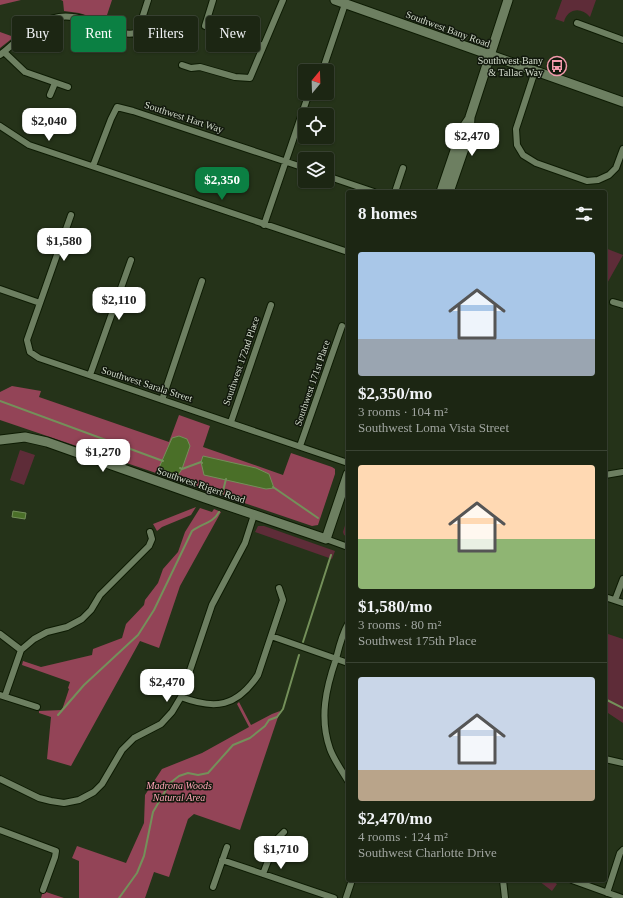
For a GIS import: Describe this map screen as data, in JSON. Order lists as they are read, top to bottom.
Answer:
{
  "streets": {
    "main road": ["Southwest Bany Road", "Southwest Rigert Road"],
    "street": [
      "Southwest Hart Way",
      "Southwest 172nd Place",
      "Southwest 171st Place",
      "Southwest Sarala Street"
    ]
  },
  "crossings": [
    ["Southwest 172nd Place", "Southwest Sarala Street"],
    ["Southwest 171st Place", "Southwest Sarala Street"]
  ],
  "parks": ["Madrona Woods Natural Area"],
  "places": {
    "bus stop": ["Southwest Bany & Tallac Way"]
  },
  "north": "top",
  "page": {
    "chip": [
      "Buy",
      "Rent",
      "Filters",
      "New"
    ],
    "price": [
      "$2,040",
      "$2,470",
      "$2,350",
      "$1,580",
      "$2,110",
      "$1,270",
      "$2,470",
      "$1,710"
    ],
    "heading": "8 homes",
    "list": [
      {
        "name": "$2,350/mo",
        "note": "3 rooms · 104 m² · Southwest Loma Vista Street"
      },
      {
        "name": "$1,580/mo",
        "note": "3 rooms · 80 m² · Southwest 175th Place"
      },
      {
        "name": "$2,470/mo",
        "note": "4 rooms · 124 m² · Southwest Charlotte Drive"
      }
    ]
  }
}
